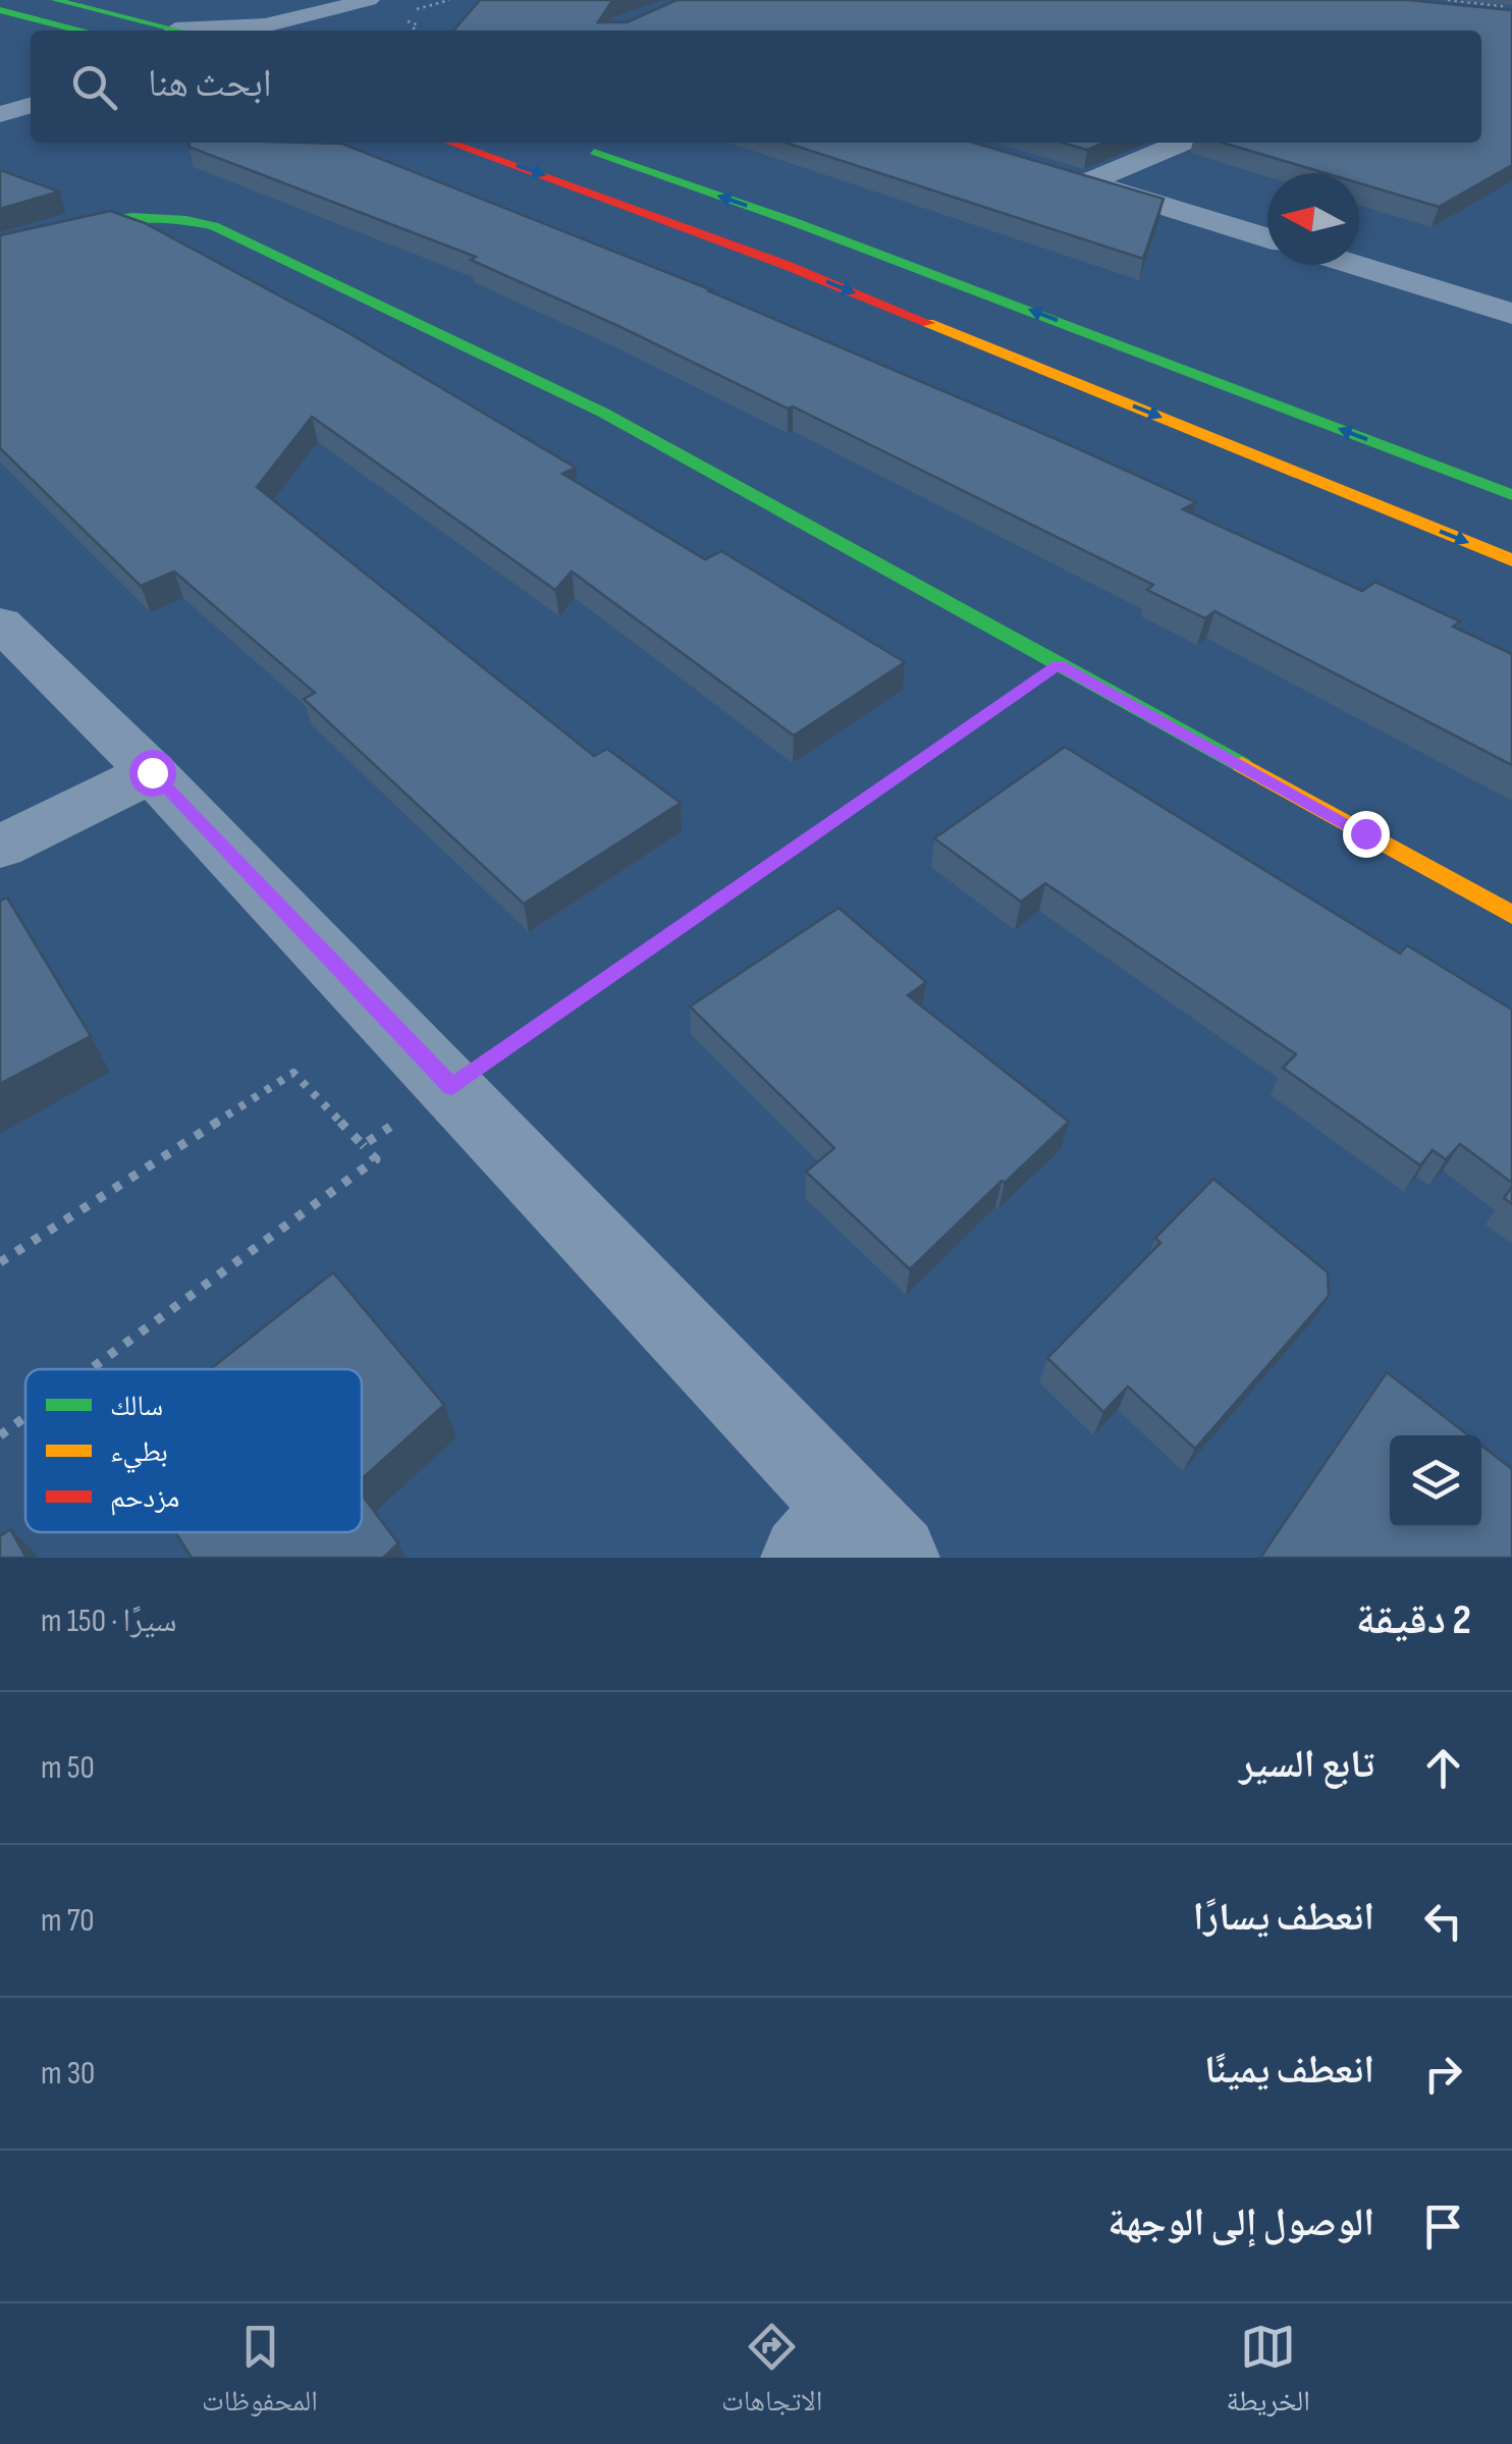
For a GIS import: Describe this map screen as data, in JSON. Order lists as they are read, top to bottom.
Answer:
{
  "legend": ["سالك", "بطيء", "مزدحم"],
  "north": "left",
  "page": {
    "search": "ابحث هنا",
    "heading": ["2 دقيقة", "سيرًا · 150 m"],
    "list": [
      ["تابع السير", "50 m"],
      ["انعطف يسارًا", "70 m"],
      ["انعطف يمينًا", "30 m"],
      "الوصول إلى الوجهة"
    ],
    "nav": ["الخريطة", "الاتجاهات", "المحفوظات"]
  }
}
